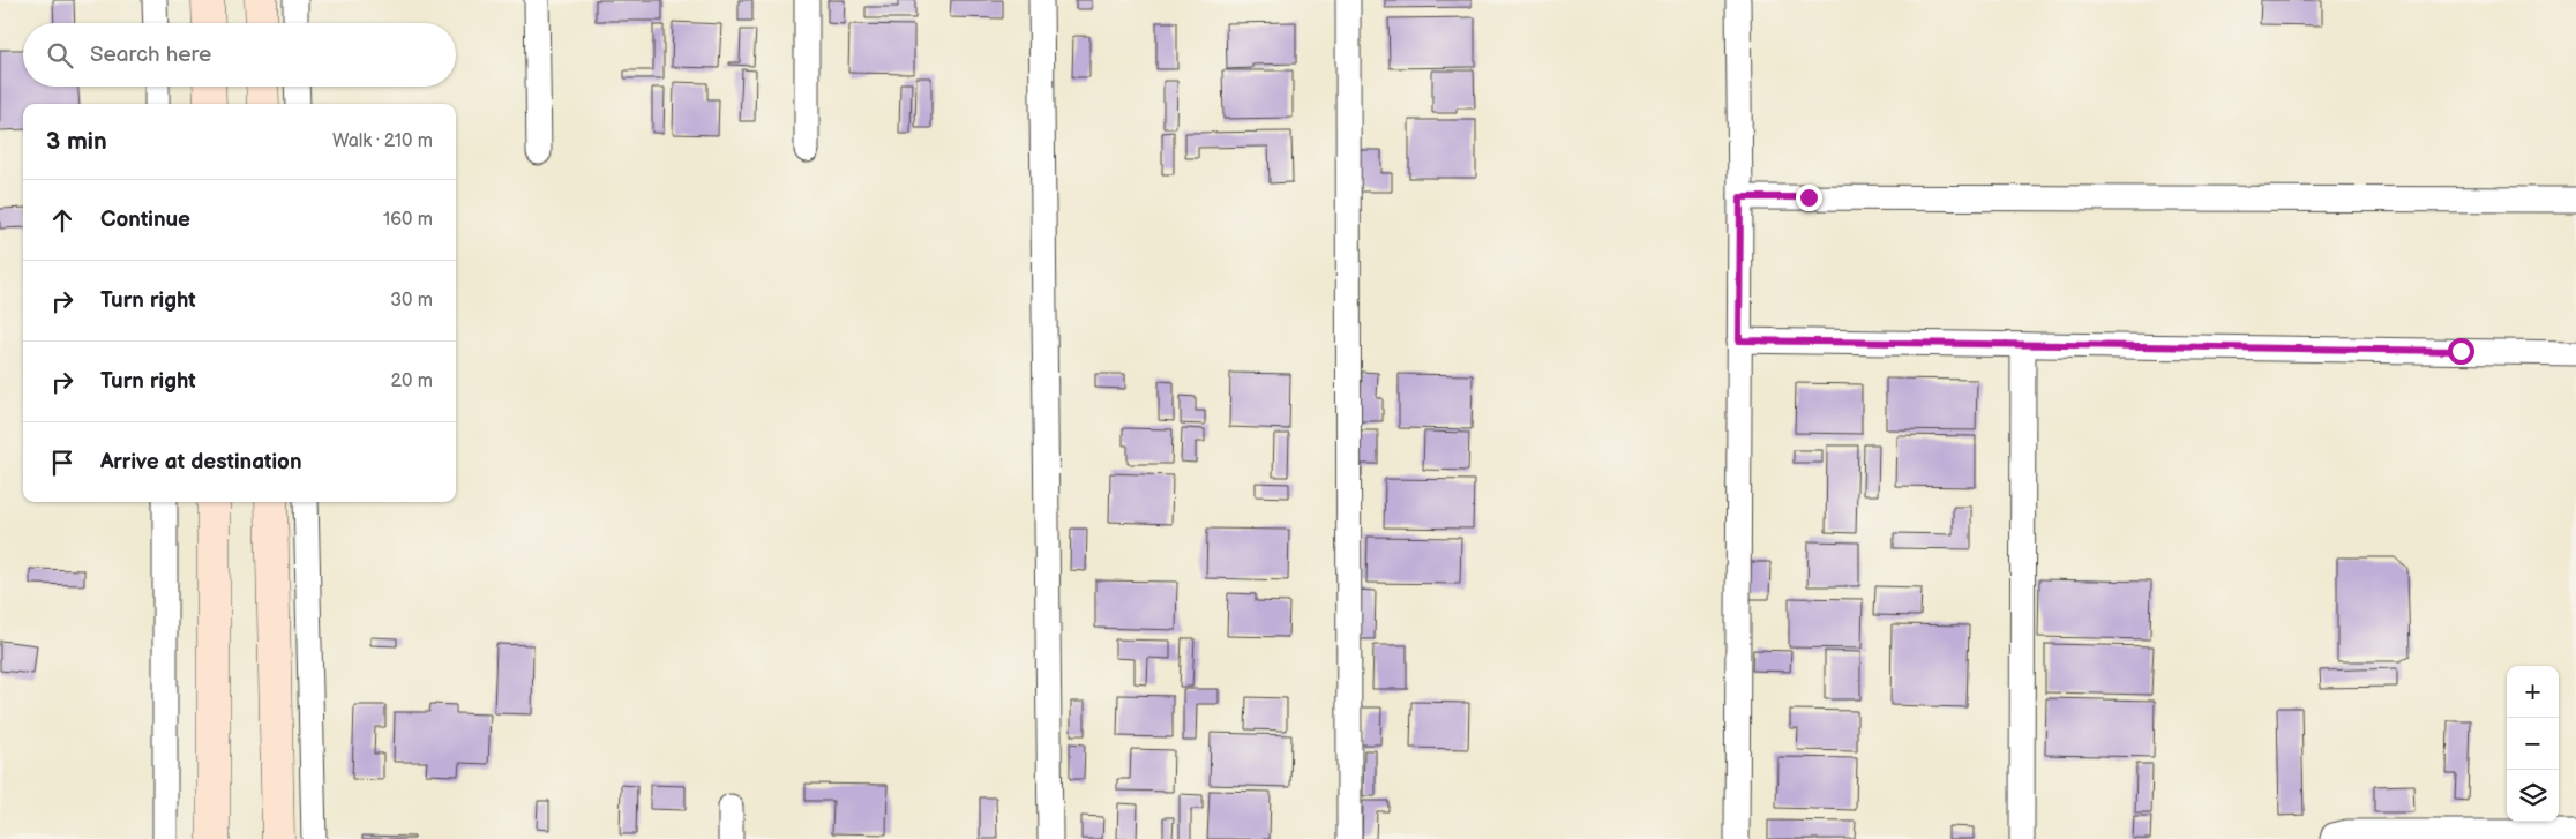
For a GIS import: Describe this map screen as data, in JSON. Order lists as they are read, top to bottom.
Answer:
{
  "page": {
    "search": "Search here",
    "heading": ["3 min", "Walk · 210 m"],
    "list": [
      ["Continue", "160 m"],
      ["Turn right", "30 m"],
      ["Turn right", "20 m"],
      "Arrive at destination"
    ],
    "map_buttons": ["+", "−"]
  }
}
